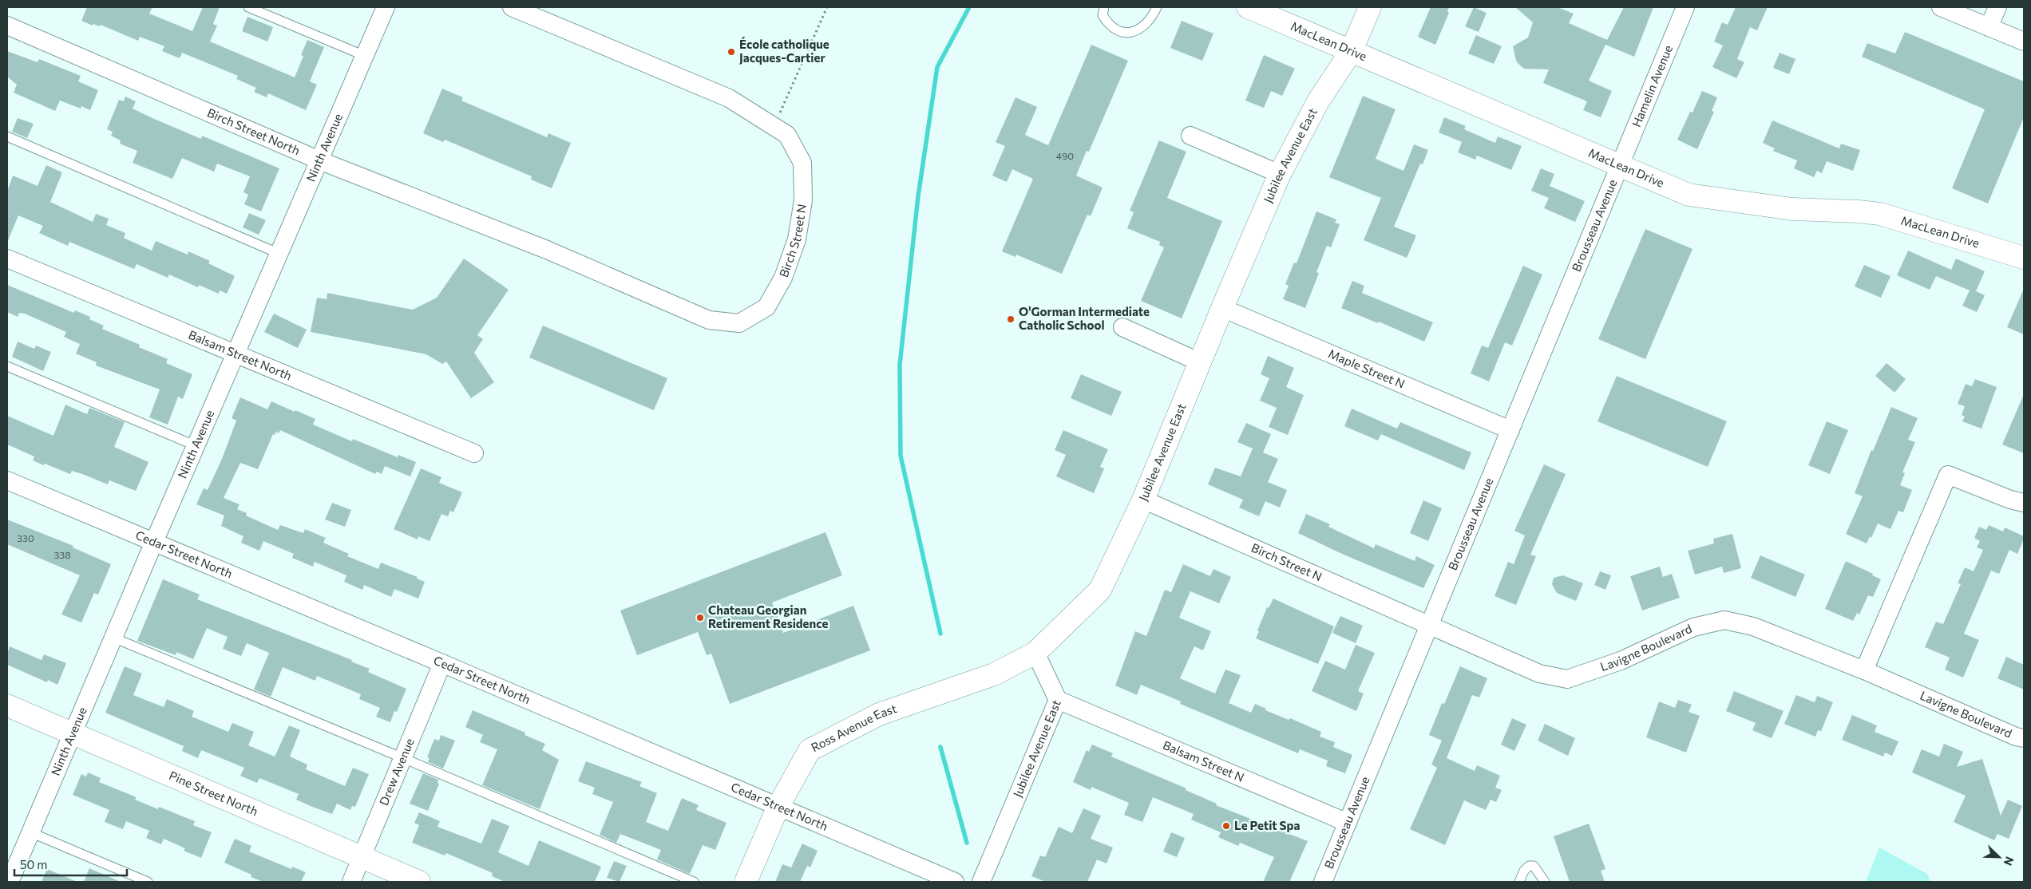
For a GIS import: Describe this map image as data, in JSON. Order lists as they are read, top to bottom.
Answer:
{
  "streets": {
    "street": [
      "MacLean Drive",
      "Hamelin Avenue",
      "Birch Street North",
      "Ninth Avenue",
      "Jubilee Avenue East",
      "Brousseau Avenue",
      "Birch Street N",
      "Balsam Street North",
      "Maple Street N",
      "Cedar Street North",
      "Lavigne Boulevard",
      "Ross Avenue East",
      "Balsam Street N",
      "Drew Avenue",
      "Pine Street North"
    ]
  },
  "crossings": [
    ["MacLean Drive", "Hamelin Avenue"],
    ["MacLean Drive", "Jubilee Avenue East"],
    ["MacLean Drive", "Brousseau Avenue"],
    ["Hamelin Avenue", "Brousseau Avenue"],
    ["Birch Street North", "Ninth Avenue"],
    ["Birch Street North", "Birch Street N"],
    ["Ninth Avenue", "Balsam Street North"],
    ["Ninth Avenue", "Cedar Street North"],
    ["Ninth Avenue", "Pine Street North"],
    ["Jubilee Avenue East", "Birch Street N"],
    ["Jubilee Avenue East", "Maple Street N"],
    ["Jubilee Avenue East", "Ross Avenue East"],
    ["Jubilee Avenue East", "Balsam Street N"],
    ["Brousseau Avenue", "Birch Street N"],
    ["Brousseau Avenue", "Maple Street N"],
    ["Brousseau Avenue", "Lavigne Boulevard"],
    ["Brousseau Avenue", "Balsam Street N"],
    ["Birch Street N", "Lavigne Boulevard"],
    ["Cedar Street North", "Ross Avenue East"],
    ["Cedar Street North", "Drew Avenue"],
    ["Drew Avenue", "Pine Street North"]
  ],
  "places": [
    "École catholique Jacques-Cartier",
    "O'Gorman Intermediate Catholic School",
    "Chateau Georgian Retirement Residence",
    "Le Petit Spa"
  ],
  "house_numbers": ["490", "330", "338"],
  "scale_bar": "50 m",
  "north": "bottom right"
}
